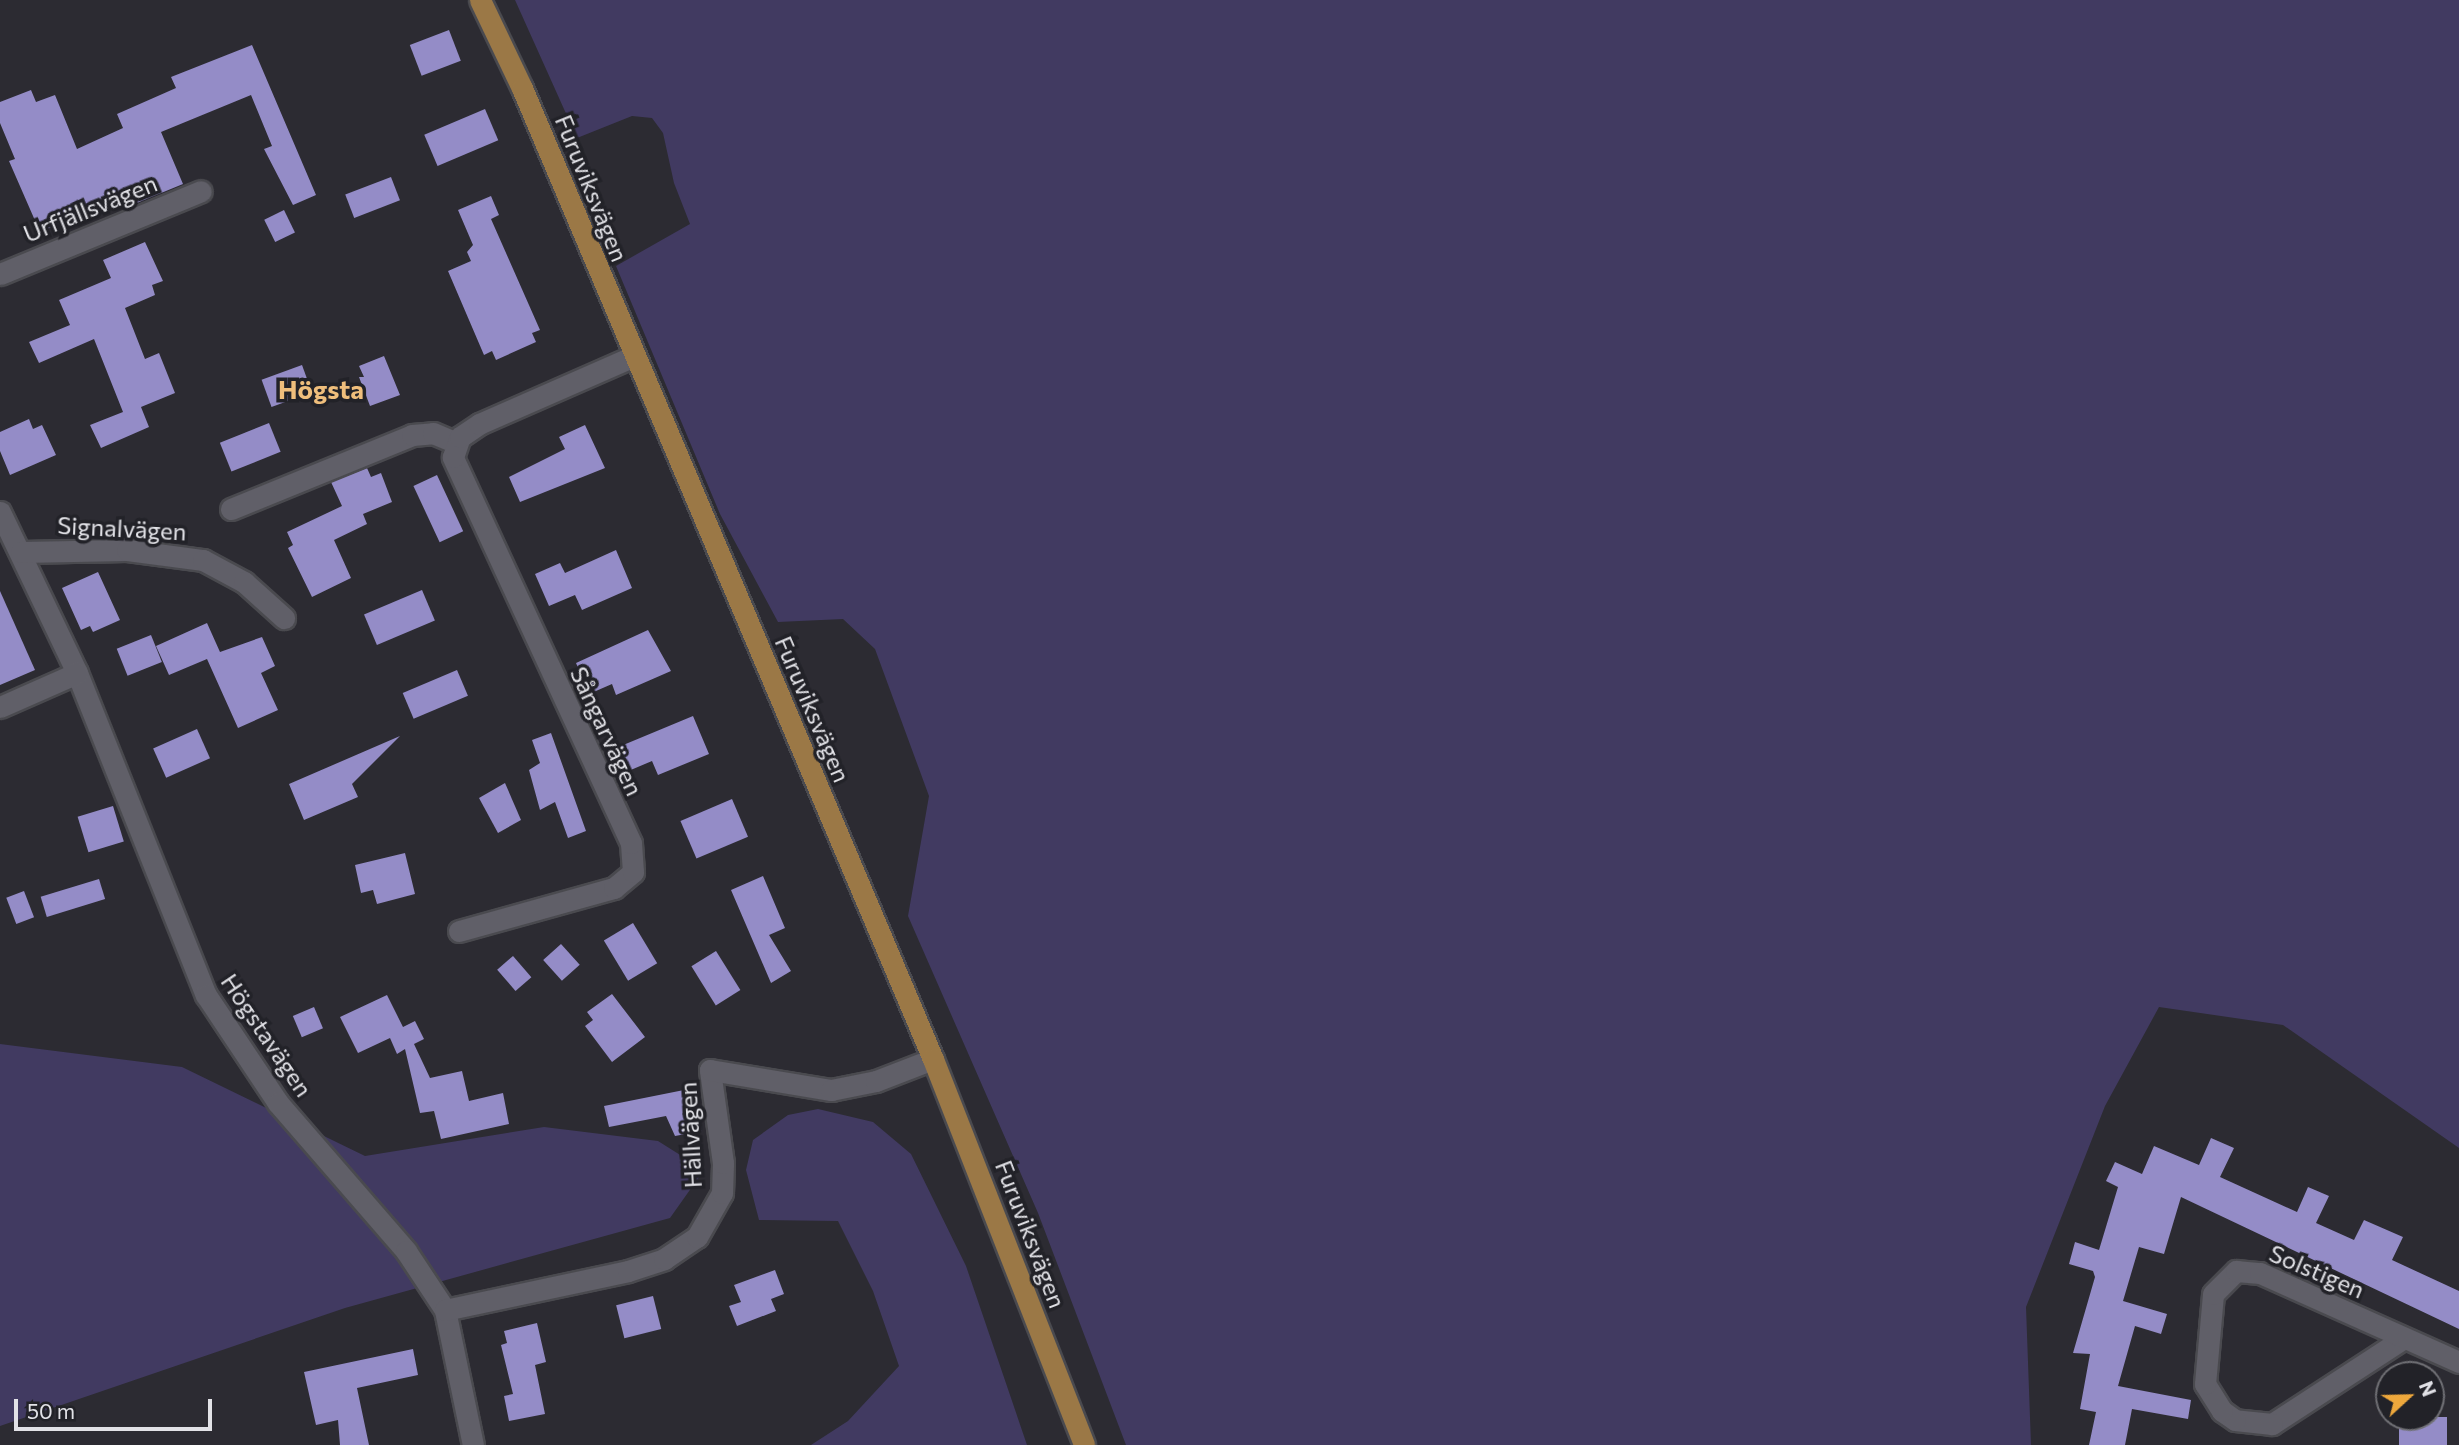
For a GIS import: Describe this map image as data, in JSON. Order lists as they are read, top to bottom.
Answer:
{
  "streets": {
    "main road": ["Furuviksvägen"],
    "street": [
      "Urfjällsvägen",
      "Signalvägen",
      "Sångarvägen",
      "Högstavägen",
      "Hällvägen",
      "Solstigen"
    ]
  },
  "crossings": [
    ["Furuviksvägen", "Hällvägen"],
    ["Signalvägen", "Högstavägen"],
    ["Högstavägen", "Hällvägen"]
  ],
  "districts": ["Högsta"],
  "scale_bar": "50 m",
  "north": "right"
}
